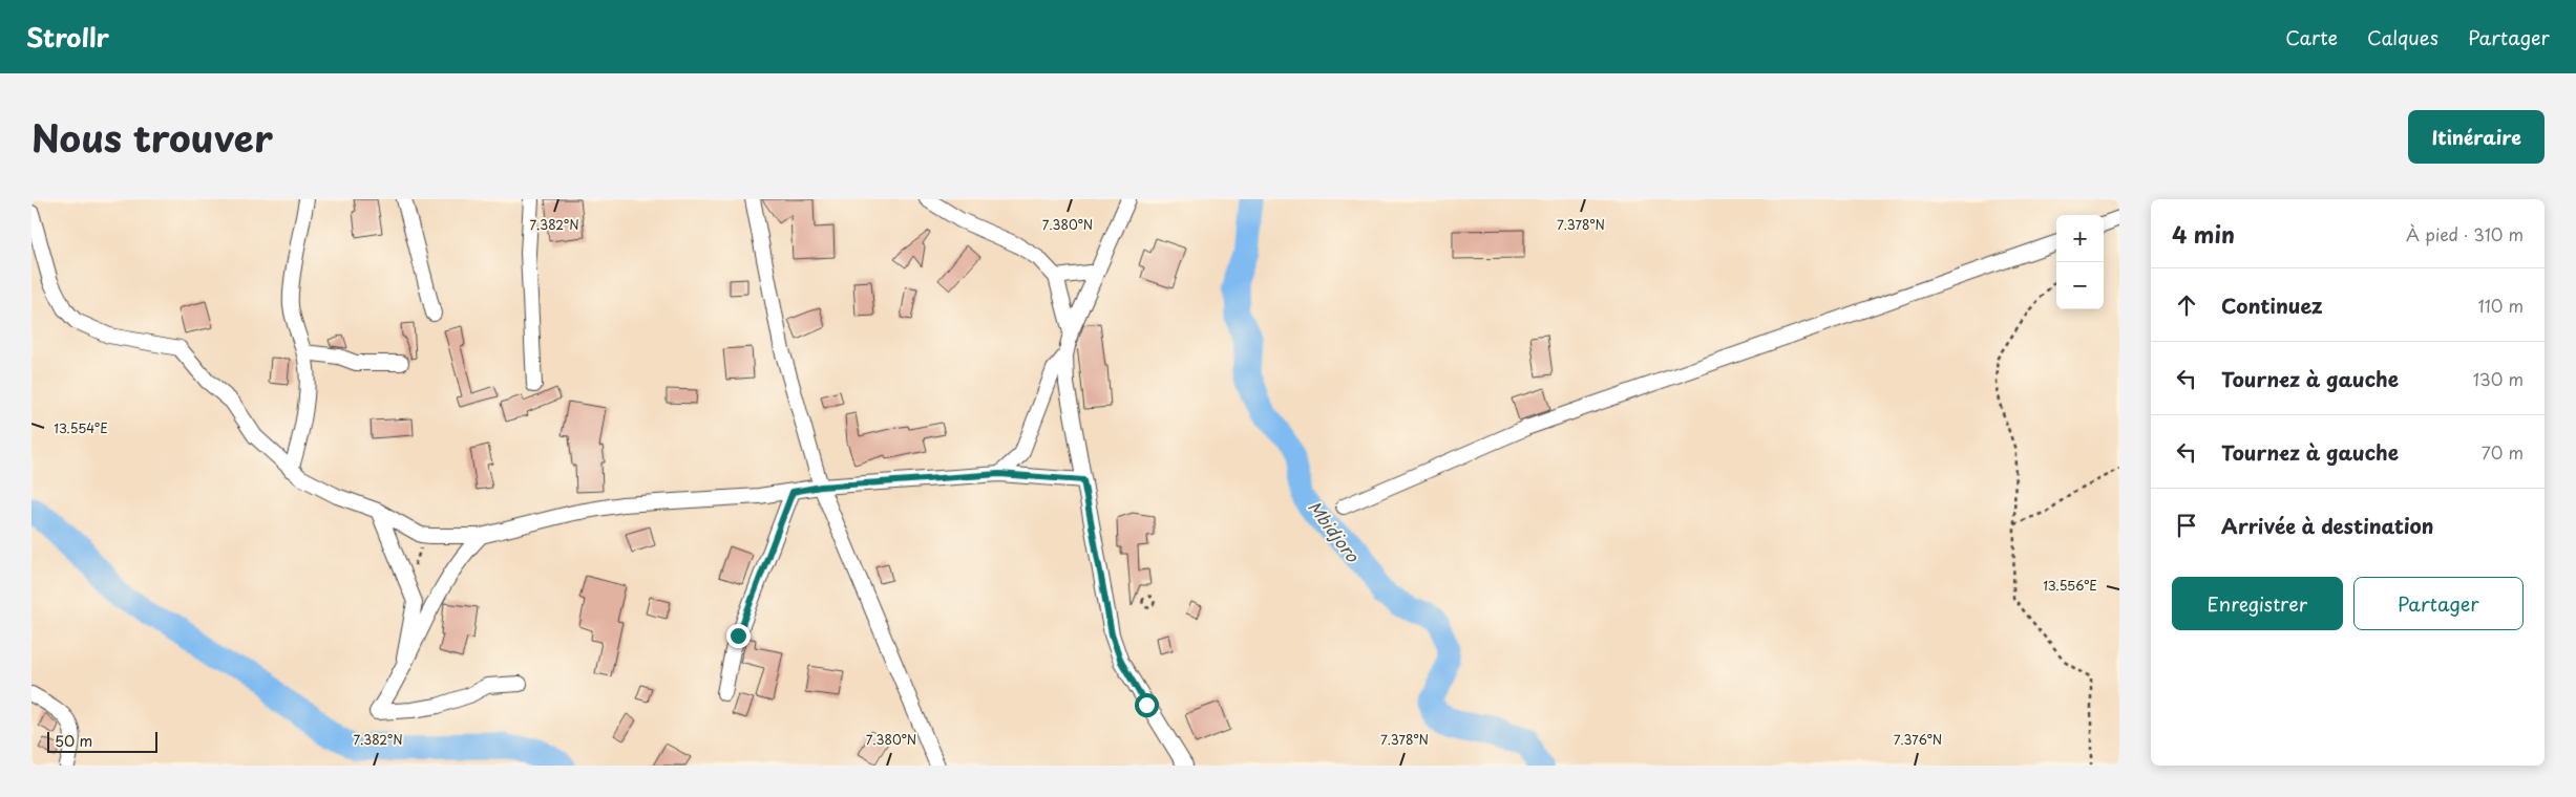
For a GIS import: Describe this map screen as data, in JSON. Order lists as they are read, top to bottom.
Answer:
{
  "water": ["Mbidjoro"],
  "scale_bar": "50 m",
  "page": {
    "header": "Strollr",
    "nav": ["Carte", "Calques", "Partager"],
    "title": "Nous trouver",
    "buttons": [
      "Itinéraire",
      ["Enregistrer", "Partager"]
    ],
    "heading": ["4 min", "À pied · 310 m"],
    "map_buttons": ["+", "−"],
    "list": [
      ["Continuez", "110 m"],
      ["Tournez à gauche", "130 m"],
      ["Tournez à gauche", "70 m"],
      "Arrivée à destination"
    ],
    "scale": "50 m"
  },
  "coordinates": [
    "7.382°N",
    "7.380°N",
    "7.378°N",
    "13.554°E",
    "13.556°E",
    "7.376°N"
  ]
}
